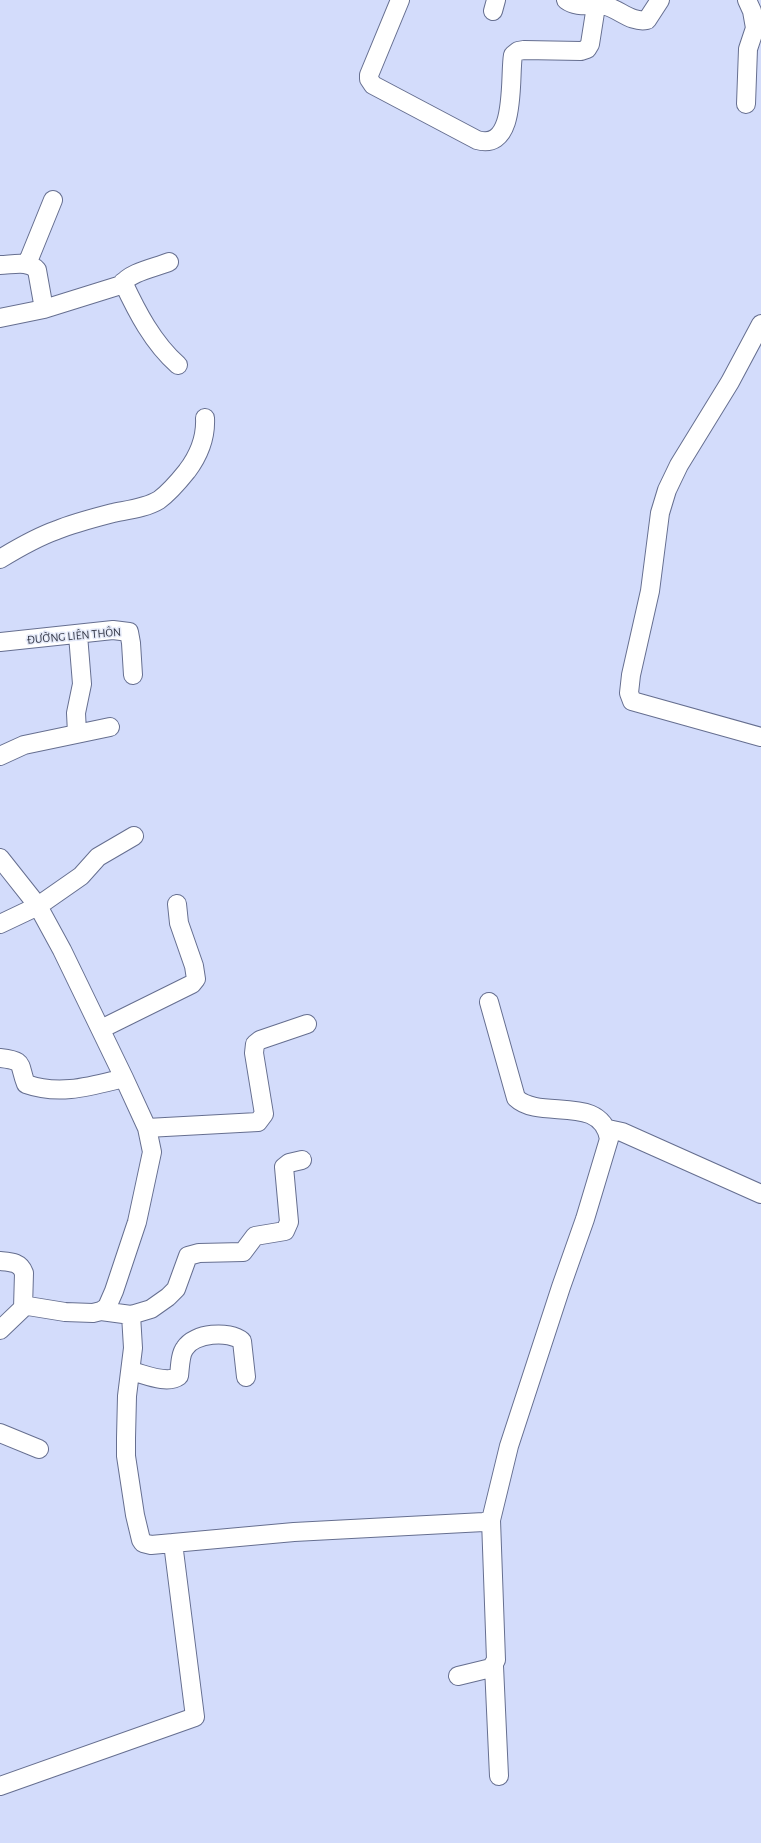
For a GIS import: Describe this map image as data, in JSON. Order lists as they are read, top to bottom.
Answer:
{
  "streets": {
    "street": ["ĐƯỜNG LIÊN THÔN"]
  }
}
